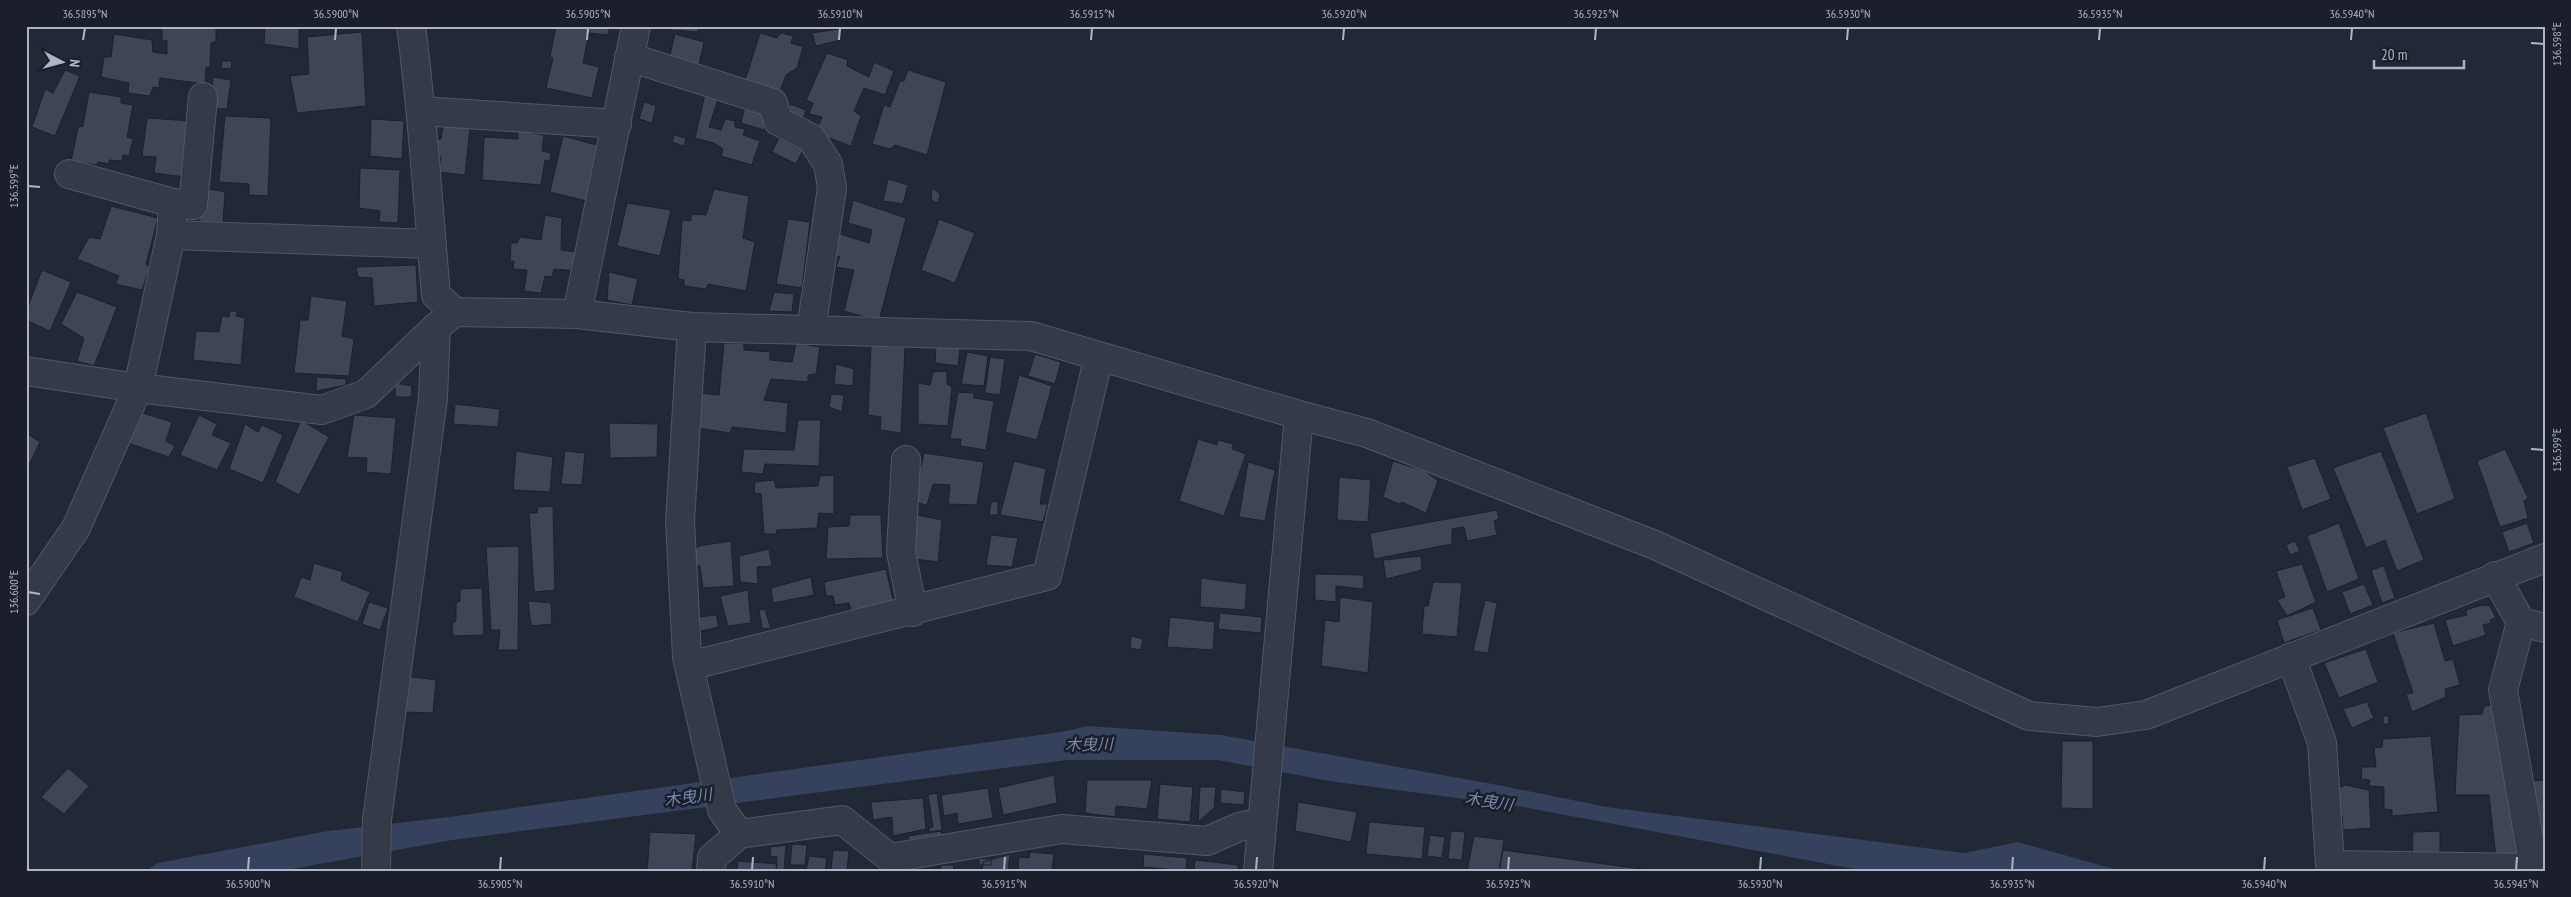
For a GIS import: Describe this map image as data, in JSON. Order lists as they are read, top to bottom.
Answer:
{
  "water": ["木曳川"],
  "scale_bar": "20 m",
  "north": "right",
  "coordinates": [
    "36.5895°N",
    "36.5900°N",
    "36.5905°N",
    "36.5910°N",
    "36.5915°N",
    "36.5920°N",
    "36.5925°N",
    "36.5930°N",
    "36.5935°N",
    "36.5940°N",
    "136.598°E",
    "136.599°E",
    "136.600°E",
    "36.5945°N"
  ]
}
